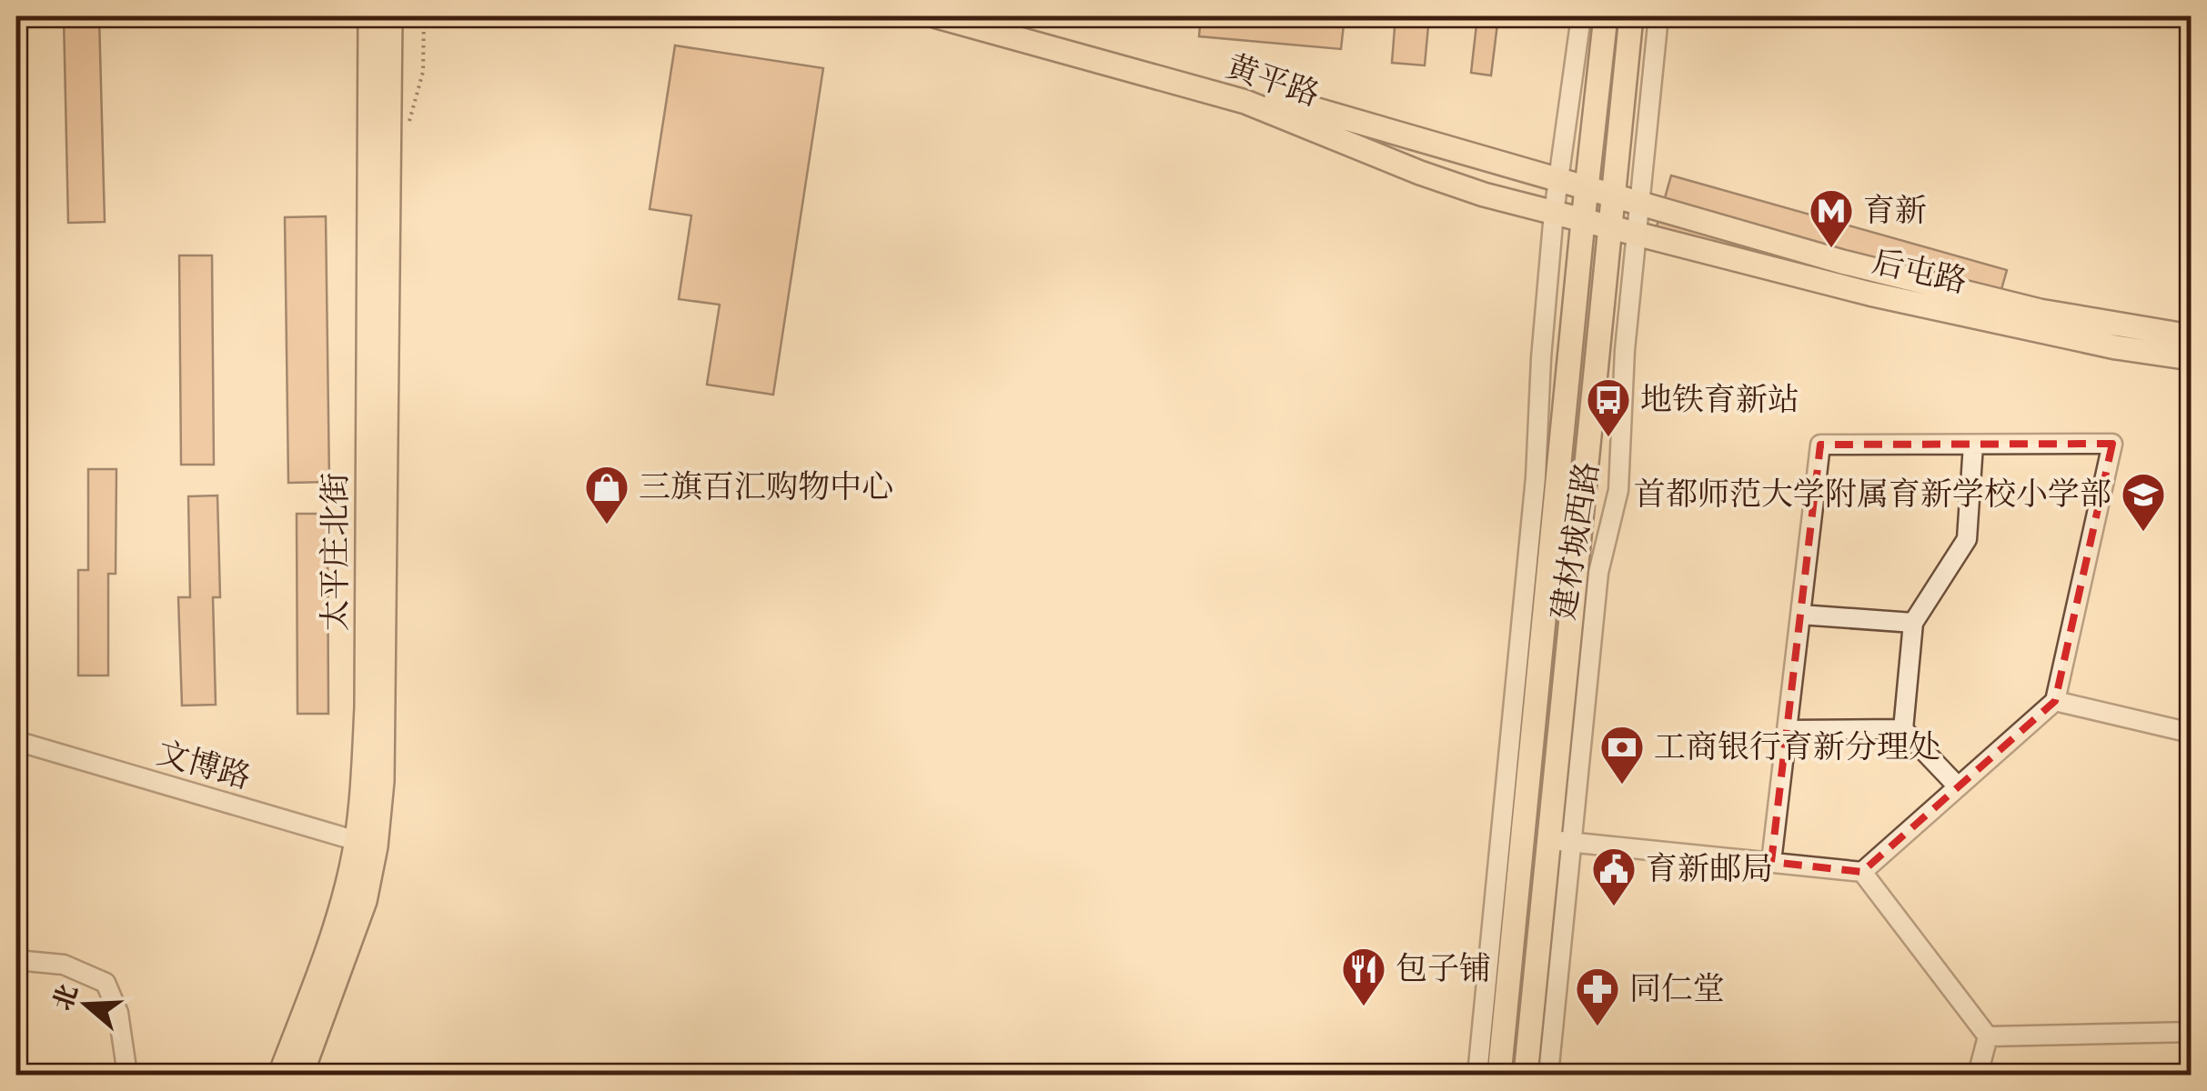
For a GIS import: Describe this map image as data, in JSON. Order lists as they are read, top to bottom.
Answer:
{
  "streets": {
    "main road": [
      "黄平路",
      "后屯路",
      "建材城西路",
      "太平庄北街"
    ],
    "street": ["文博路"]
  },
  "crossings": [
    ["黄平路", "后屯路"],
    ["黄平路", "建材城西路"],
    ["后屯路", "建材城西路"],
    ["太平庄北街", "文博路"]
  ],
  "places": {
    "metro station": ["育新"],
    "bus stop": ["地铁育新站"],
    "shop": ["三旗百汇购物中心"],
    "school or university": ["首都师范大学附属育新学校小学部"],
    "bank": ["工商银行育新分理处"],
    "public building": ["育新邮局"],
    "restaurant": ["包子铺"],
    "pharmacy": ["同仁堂"]
  },
  "north": "left"
}
